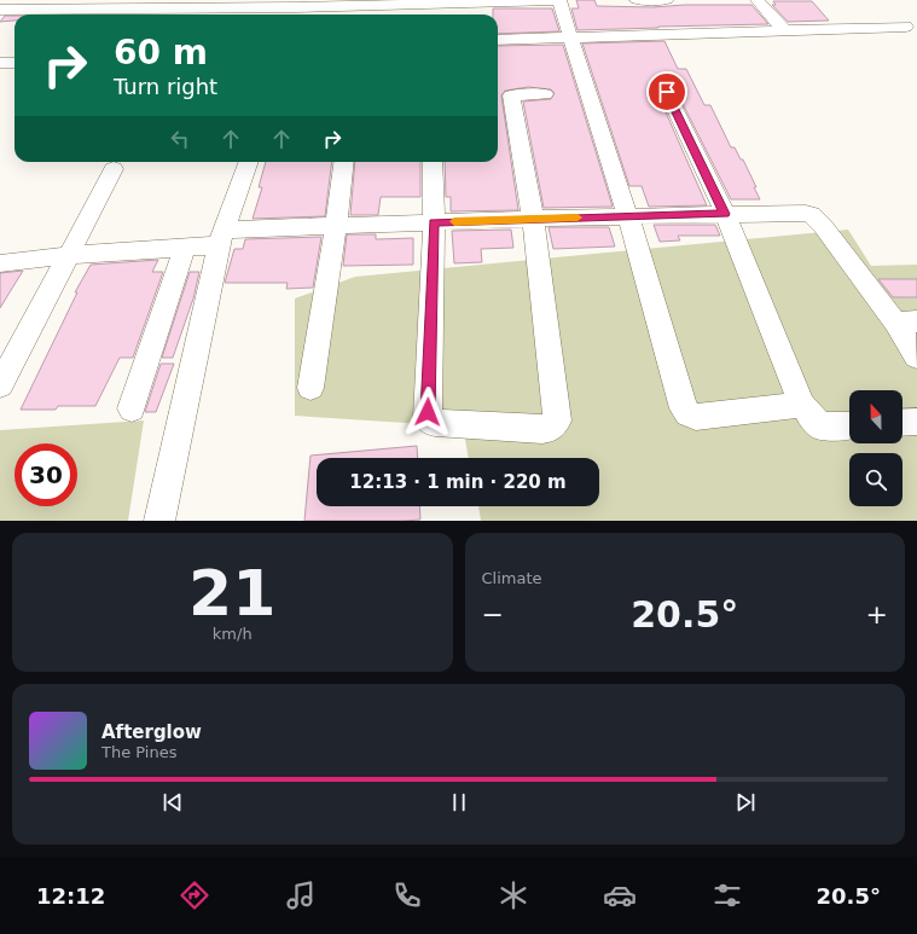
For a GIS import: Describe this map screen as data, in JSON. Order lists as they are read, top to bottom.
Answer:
{
  "north": "top",
  "page": {
    "turn": ["60 m", "Turn right"],
    "limit": "30",
    "trip": "12:13 · 1 min · 220 m",
    "tile": [
      ["21", "km/h"],
      "Climate"
    ],
    "heat": ["−", "20.5°", "+"],
    "song": ["Afterglow", "The Pines"],
    "tabs": ["12:12", "20.5°"]
  }
}
